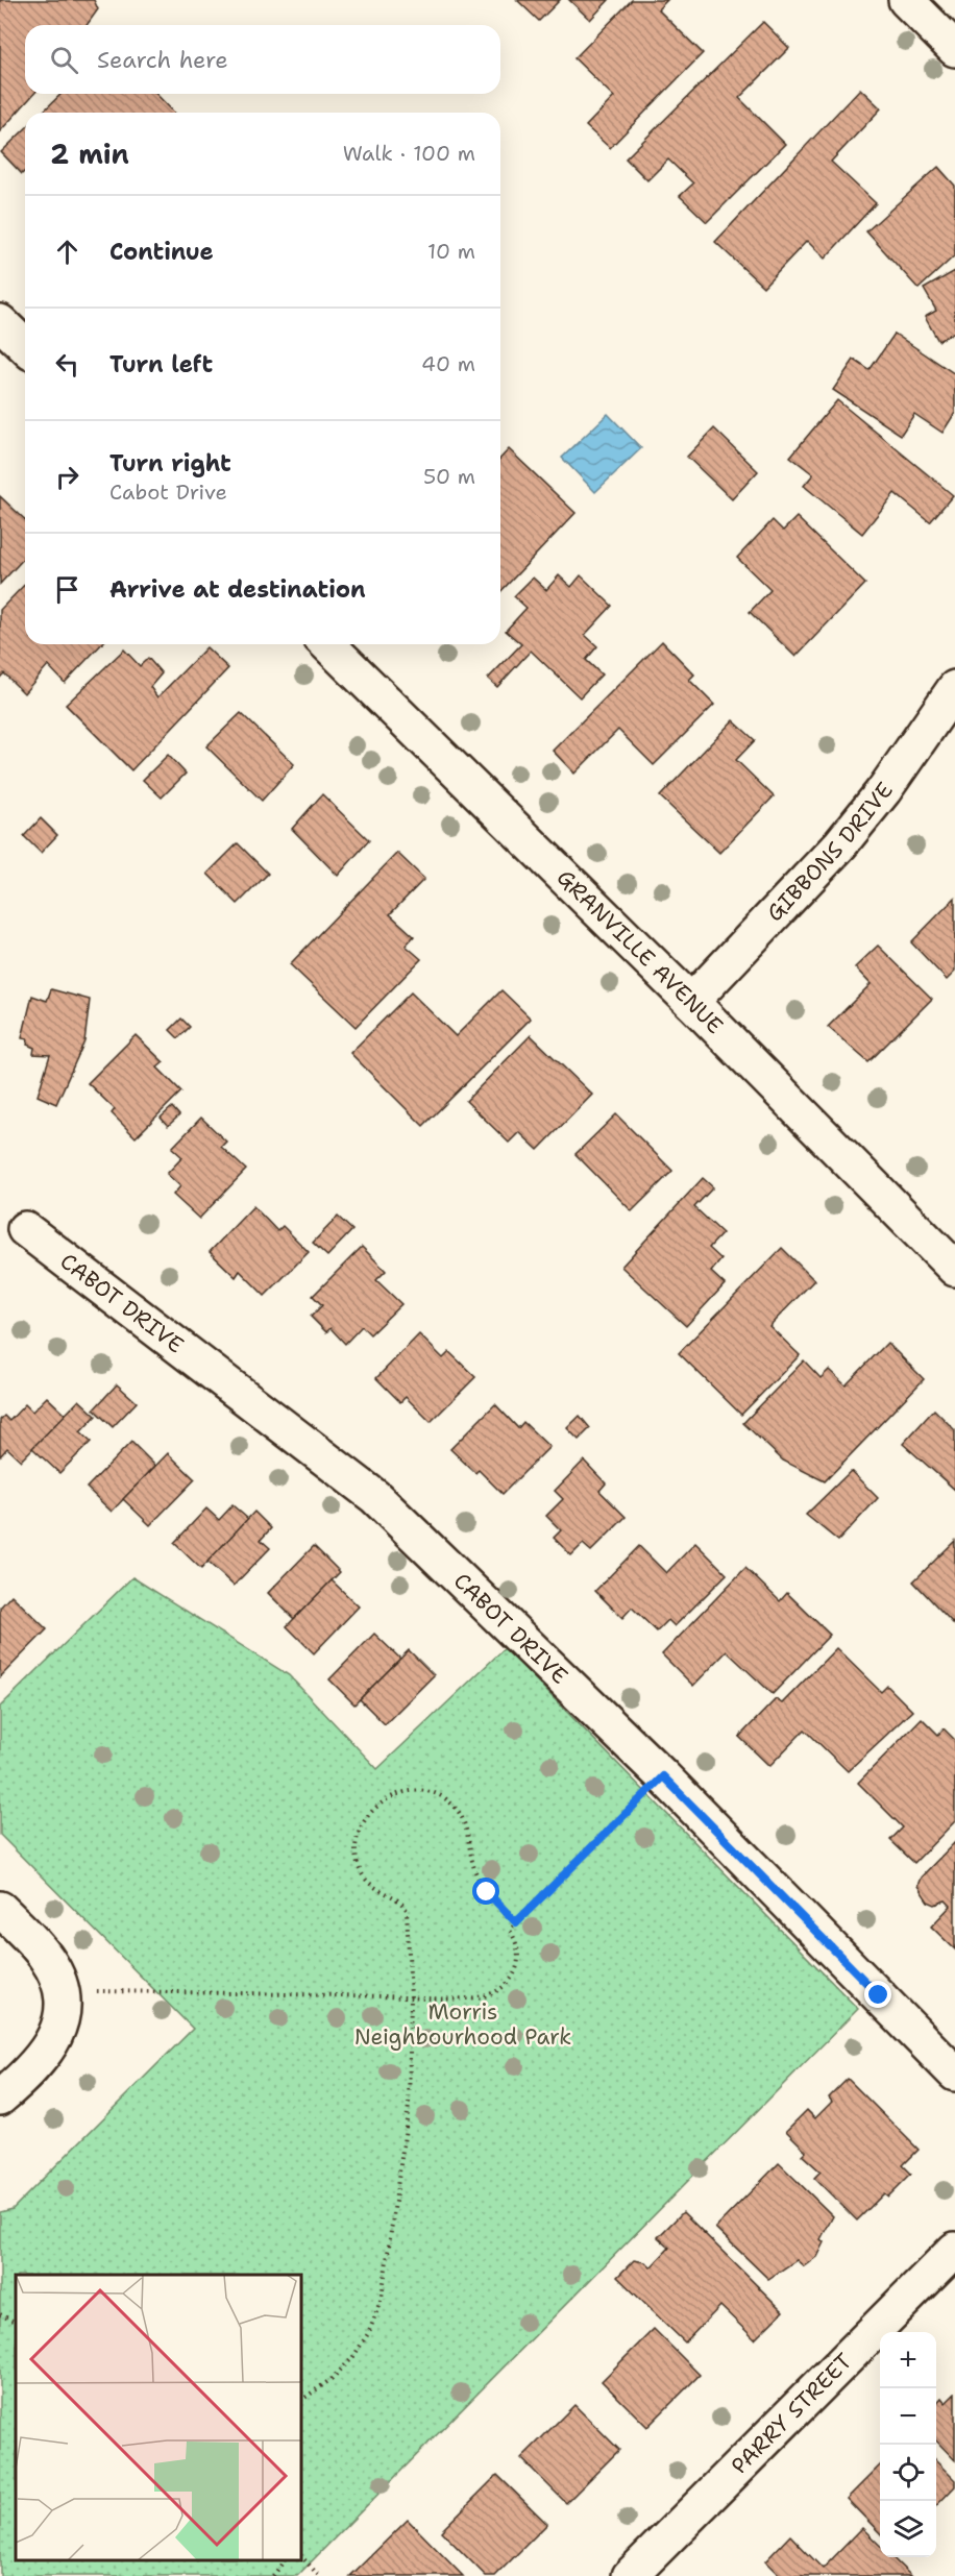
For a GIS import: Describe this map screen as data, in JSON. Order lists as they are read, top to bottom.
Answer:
{
  "streets": {
    "street": [
      "GIBBONS DRIVE",
      "GRANVILLE AVENUE",
      "CABOT DRIVE",
      "PARRY STREET"
    ]
  },
  "crossings": [
    ["GIBBONS DRIVE", "GRANVILLE AVENUE"]
  ],
  "parks": ["Morris Neighbourhood Park"],
  "page": {
    "search": "Search here",
    "heading": ["2 min", "Walk · 100 m"],
    "list": [
      ["Continue", "10 m"],
      ["Turn left", "40 m"],
      ["Turn right", "Cabot Drive", "50 m"],
      "Arrive at destination"
    ],
    "map_buttons": ["+", "−"]
  }
}
